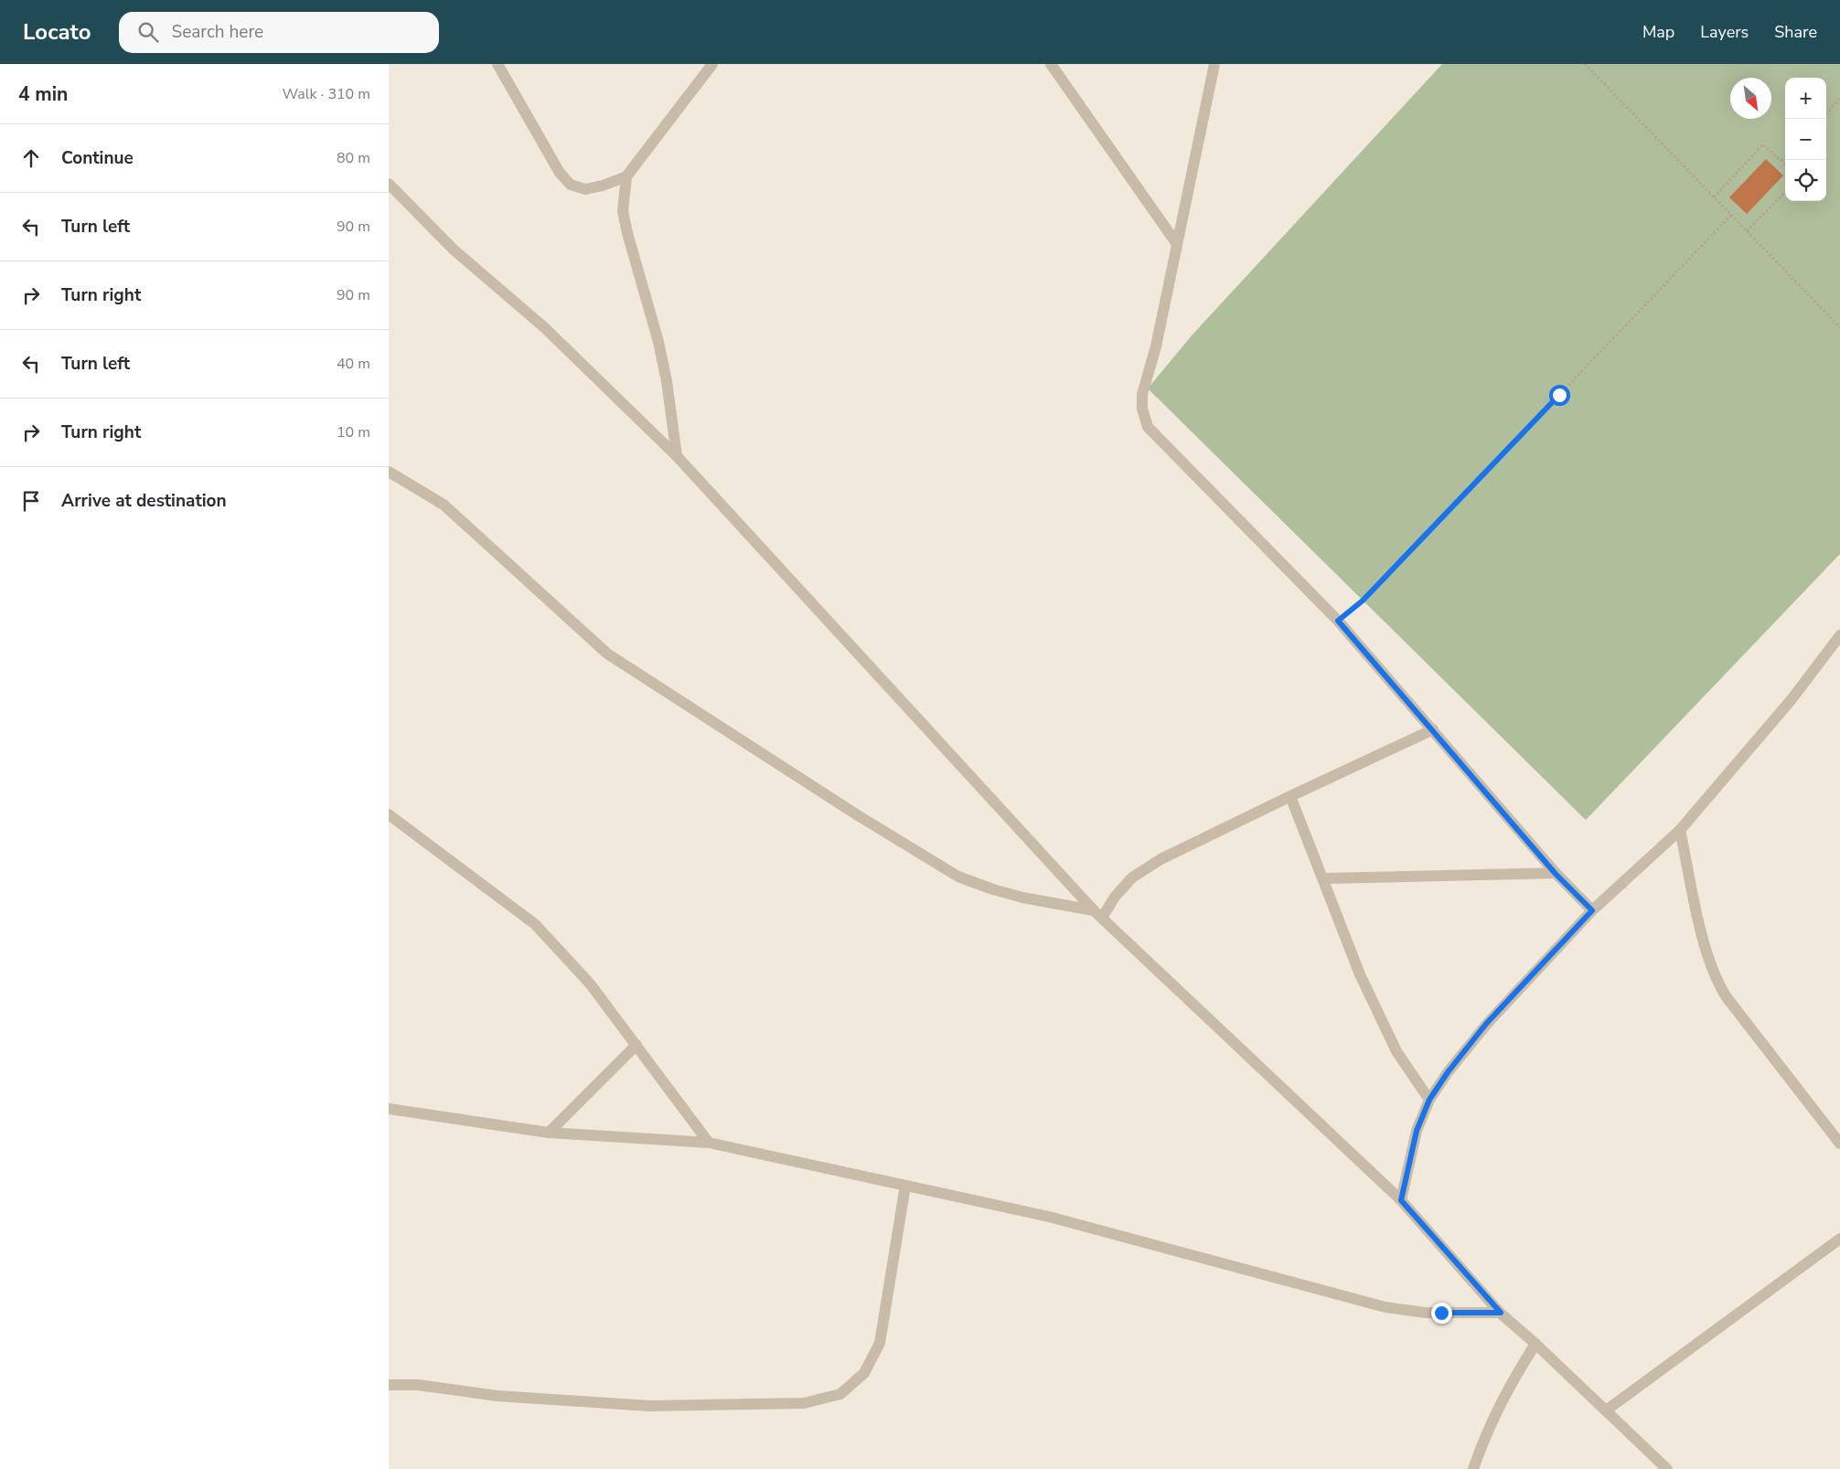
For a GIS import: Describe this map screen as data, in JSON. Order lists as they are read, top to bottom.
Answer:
{
  "north": "bottom right",
  "page": {
    "header": "Locato",
    "search": "Search here",
    "nav": ["Map", "Layers", "Share"],
    "heading": ["4 min", "Walk · 310 m"],
    "map_buttons": ["+", "−"],
    "list": [
      ["Continue", "80 m"],
      ["Turn left", "90 m"],
      ["Turn right", "90 m"],
      ["Turn left", "40 m"],
      ["Turn right", "10 m"],
      "Arrive at destination"
    ]
  }
}
